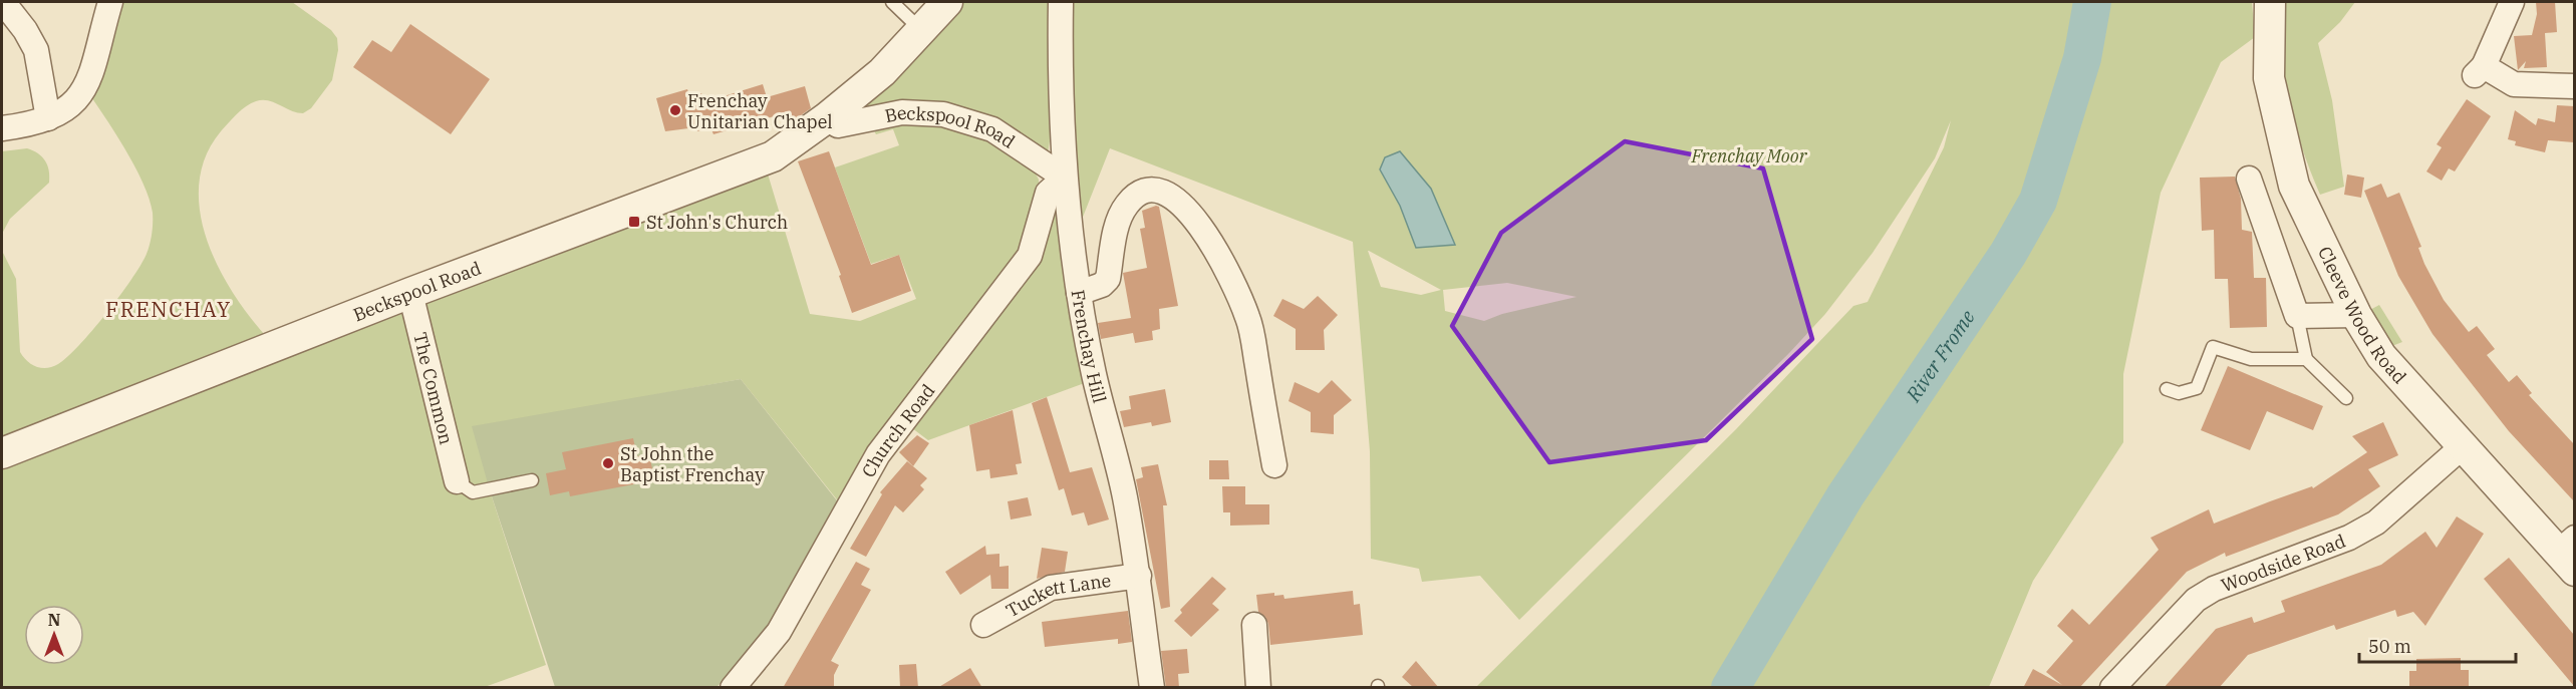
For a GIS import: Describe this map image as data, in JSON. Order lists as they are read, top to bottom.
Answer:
{
  "streets": {
    "street": [
      "Beckspool Road",
      "Cleeve Wood Road",
      "Frenchay Hill",
      "The Common",
      "Church Road",
      "Woodside Road",
      "Tuckett Lane"
    ]
  },
  "crossings": [
    ["Beckspool Road", "Frenchay Hill"],
    ["Beckspool Road", "The Common"],
    ["Beckspool Road", "Church Road"],
    ["Cleeve Wood Road", "Woodside Road"],
    ["Frenchay Hill", "Church Road"],
    ["Frenchay Hill", "Tuckett Lane"]
  ],
  "districts": ["FRENCHAY"],
  "water": ["River Frome"],
  "parks": ["Frenchay Moor"],
  "places": {
    "other": ["Frenchay Unitarian Chapel", "St John the Baptist Frenchay"],
    "transit": ["St John's Church"]
  },
  "scale_bar": "50 m",
  "north": "top"
}
